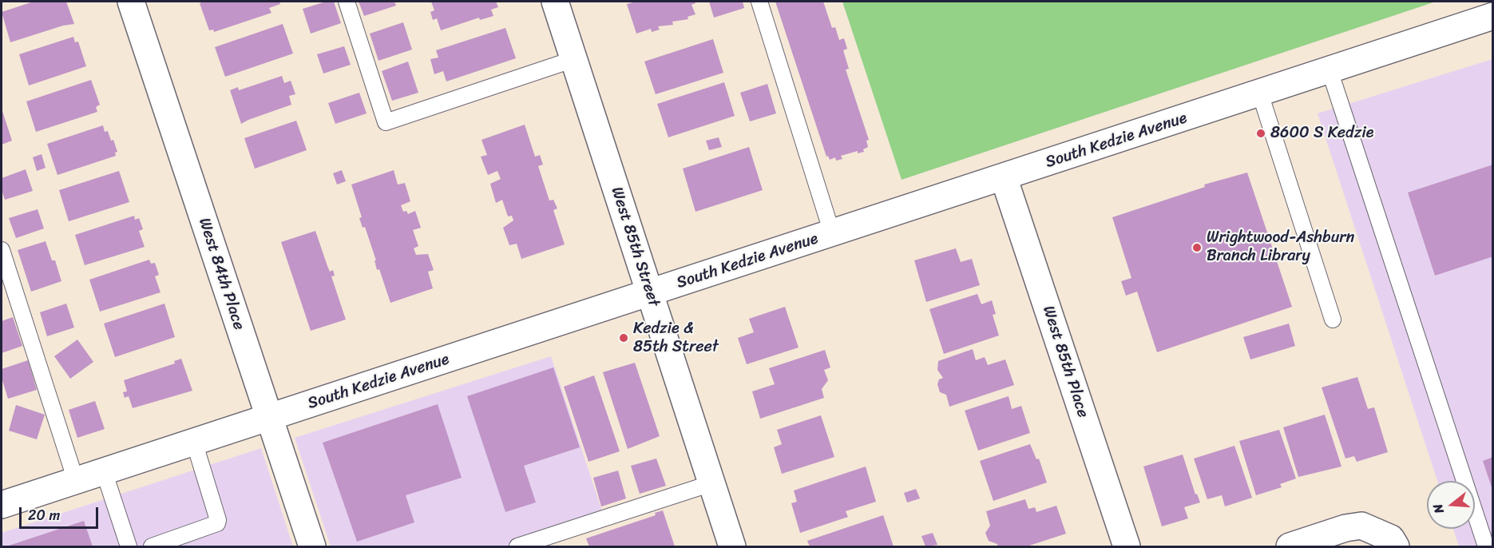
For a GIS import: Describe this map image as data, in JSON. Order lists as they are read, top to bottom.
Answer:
{
  "streets": {
    "street": [
      "South Kedzie Avenue",
      "West 85th Street",
      "West 84th Place",
      "West 85th Place"
    ]
  },
  "crossings": [
    ["South Kedzie Avenue", "West 85th Street"],
    ["South Kedzie Avenue", "West 84th Place"],
    ["South Kedzie Avenue", "West 85th Place"]
  ],
  "places": ["8600 S Kedzie", "Wrightwood-Ashburn Branch Library", "Kedzie & 85th Street"],
  "scale_bar": "20 m",
  "north": "left"
}
